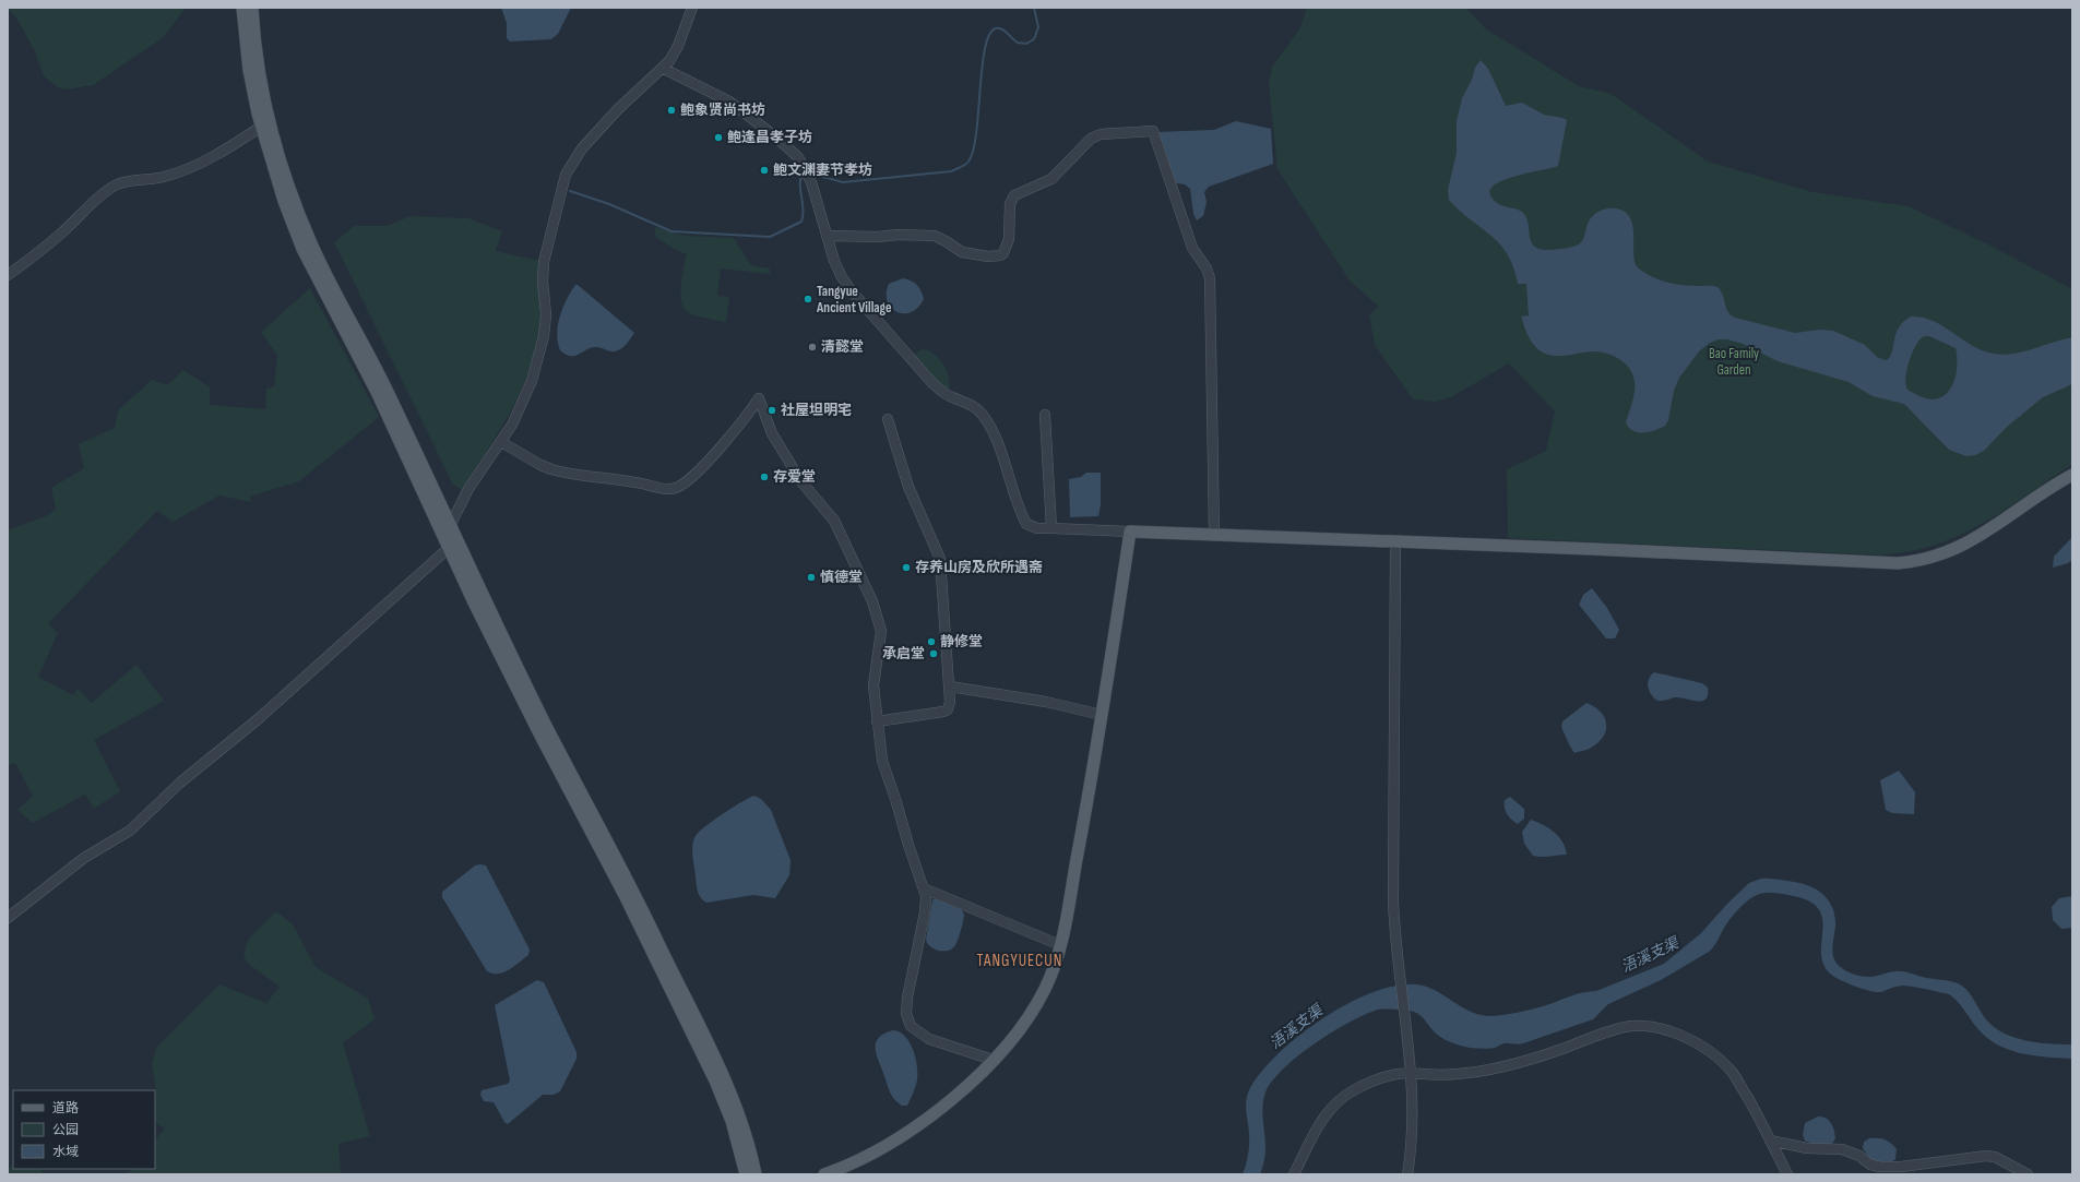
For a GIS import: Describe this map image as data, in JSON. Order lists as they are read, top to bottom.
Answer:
{
  "districts": ["TANGYUECUN"],
  "water": ["浯溪支渠"],
  "parks": ["Bao Family Garden"],
  "places": [
    "鲍象贤尚书坊",
    "鲍逢昌孝子坊",
    "鲍文渊妻节孝坊",
    "Tangyue Ancient Village",
    "清懿堂",
    "社屋坦明宅",
    "存爱堂",
    "存养山房及欣所遇斋",
    "慎德堂",
    "静修堂",
    "承启堂"
  ],
  "legend": ["道路", "公园", "水域"]
}
